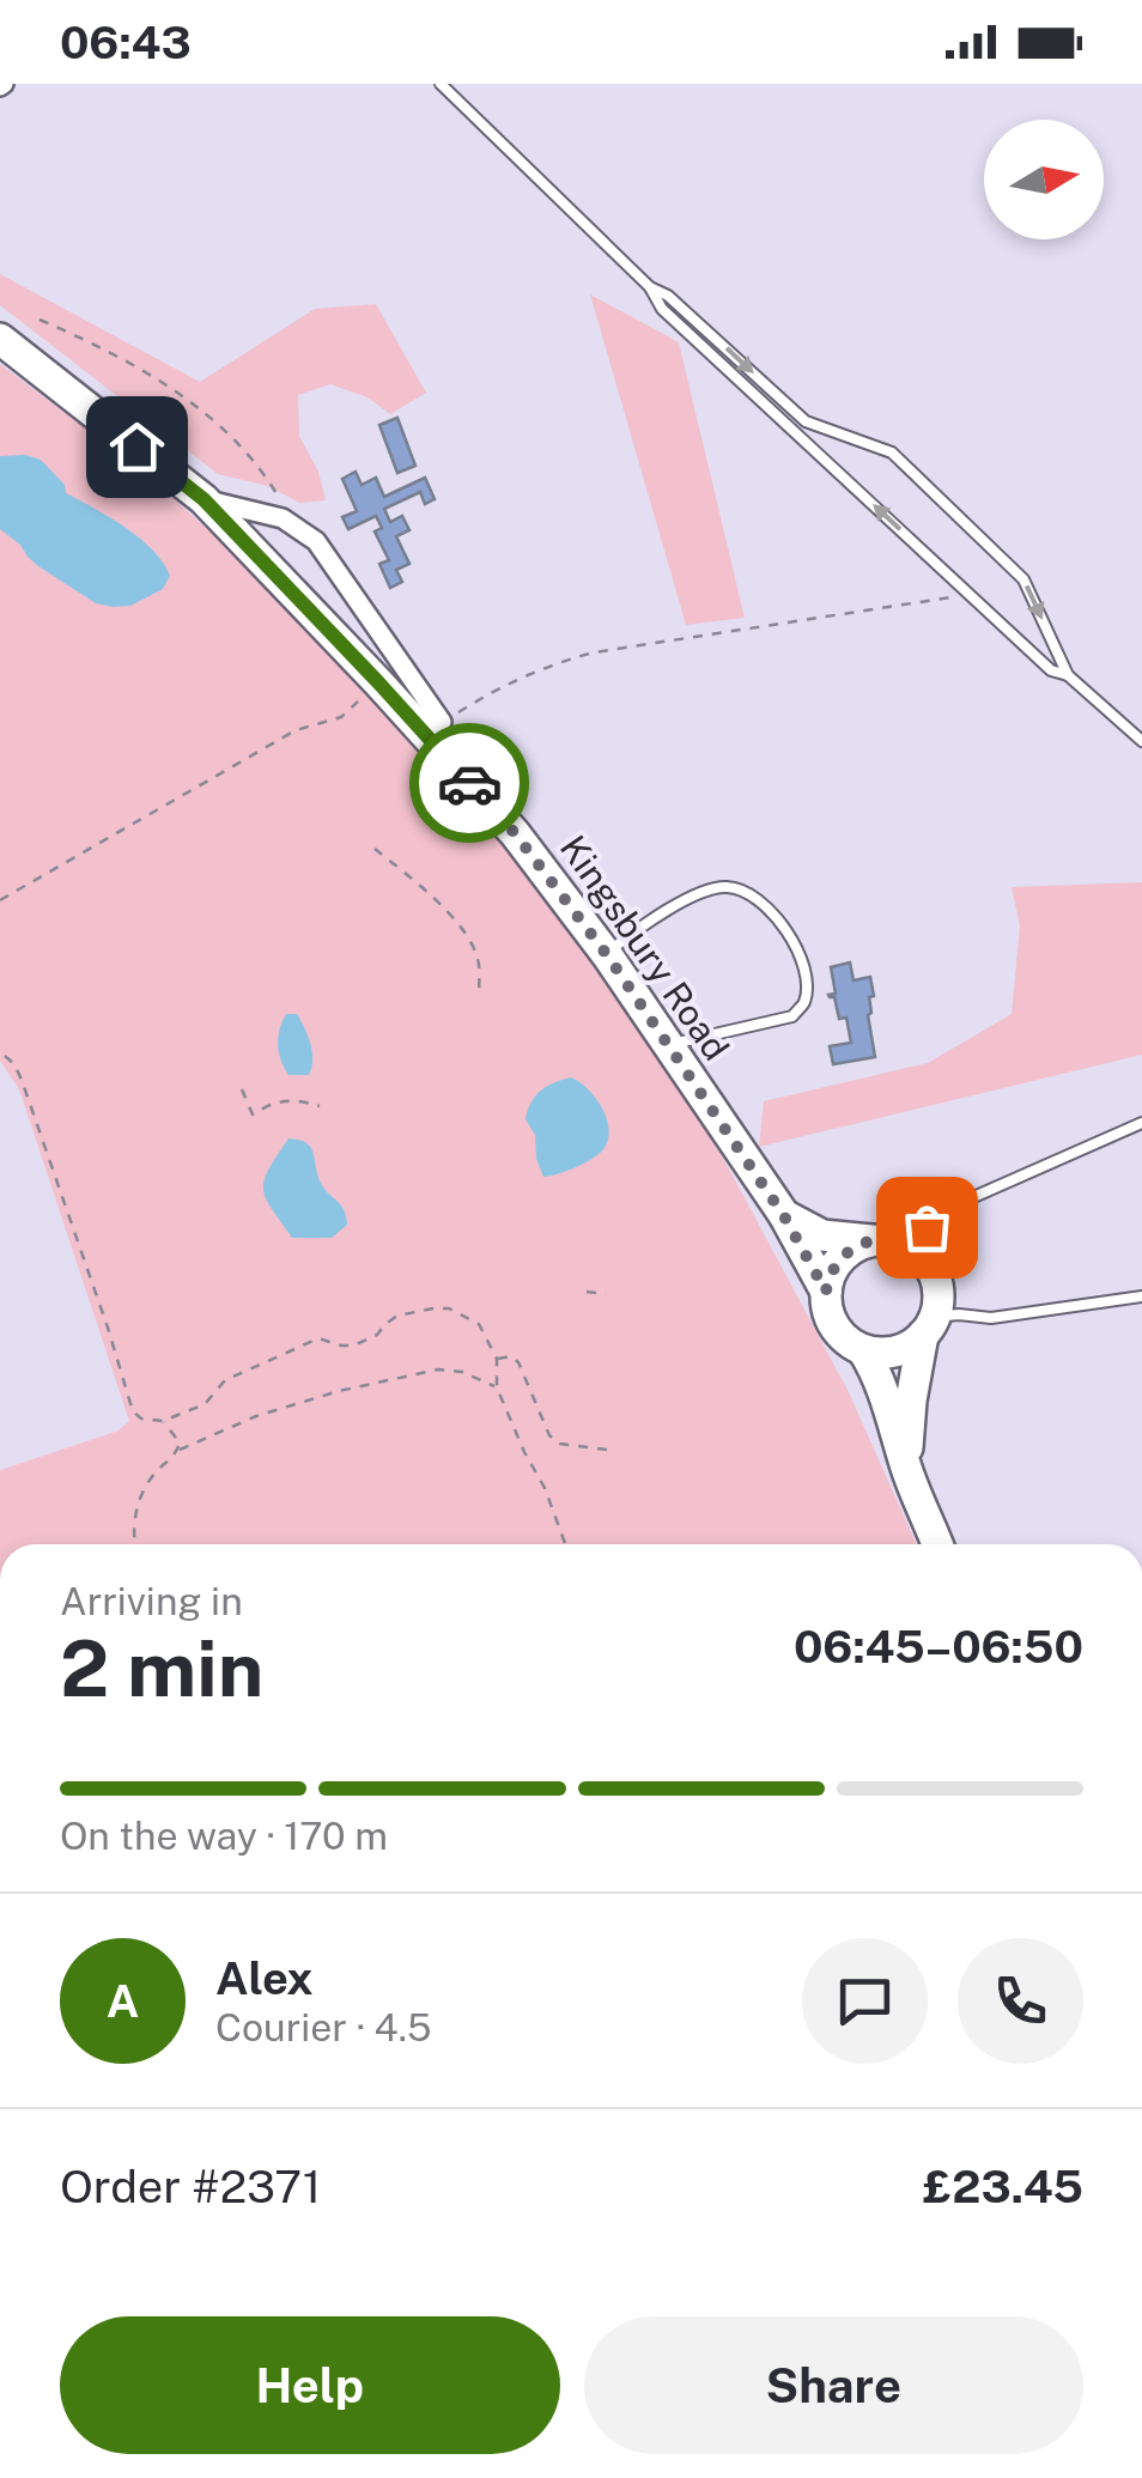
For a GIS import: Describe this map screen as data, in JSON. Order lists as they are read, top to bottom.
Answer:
{
  "streets": {
    "main road": ["Kingsbury Road"]
  },
  "north": "right",
  "page": {
    "status": "06:43",
    "heading": ["2 min", "Arriving in", "06:45–06:50"],
    "panel": [
      "Alex",
      "Courier · 4.5",
      "Order #2371",
      "£23.45"
    ],
    "bar": "On the way · 170 m",
    "round": "A",
    "buttons": ["Help", "Share"]
  }
}
